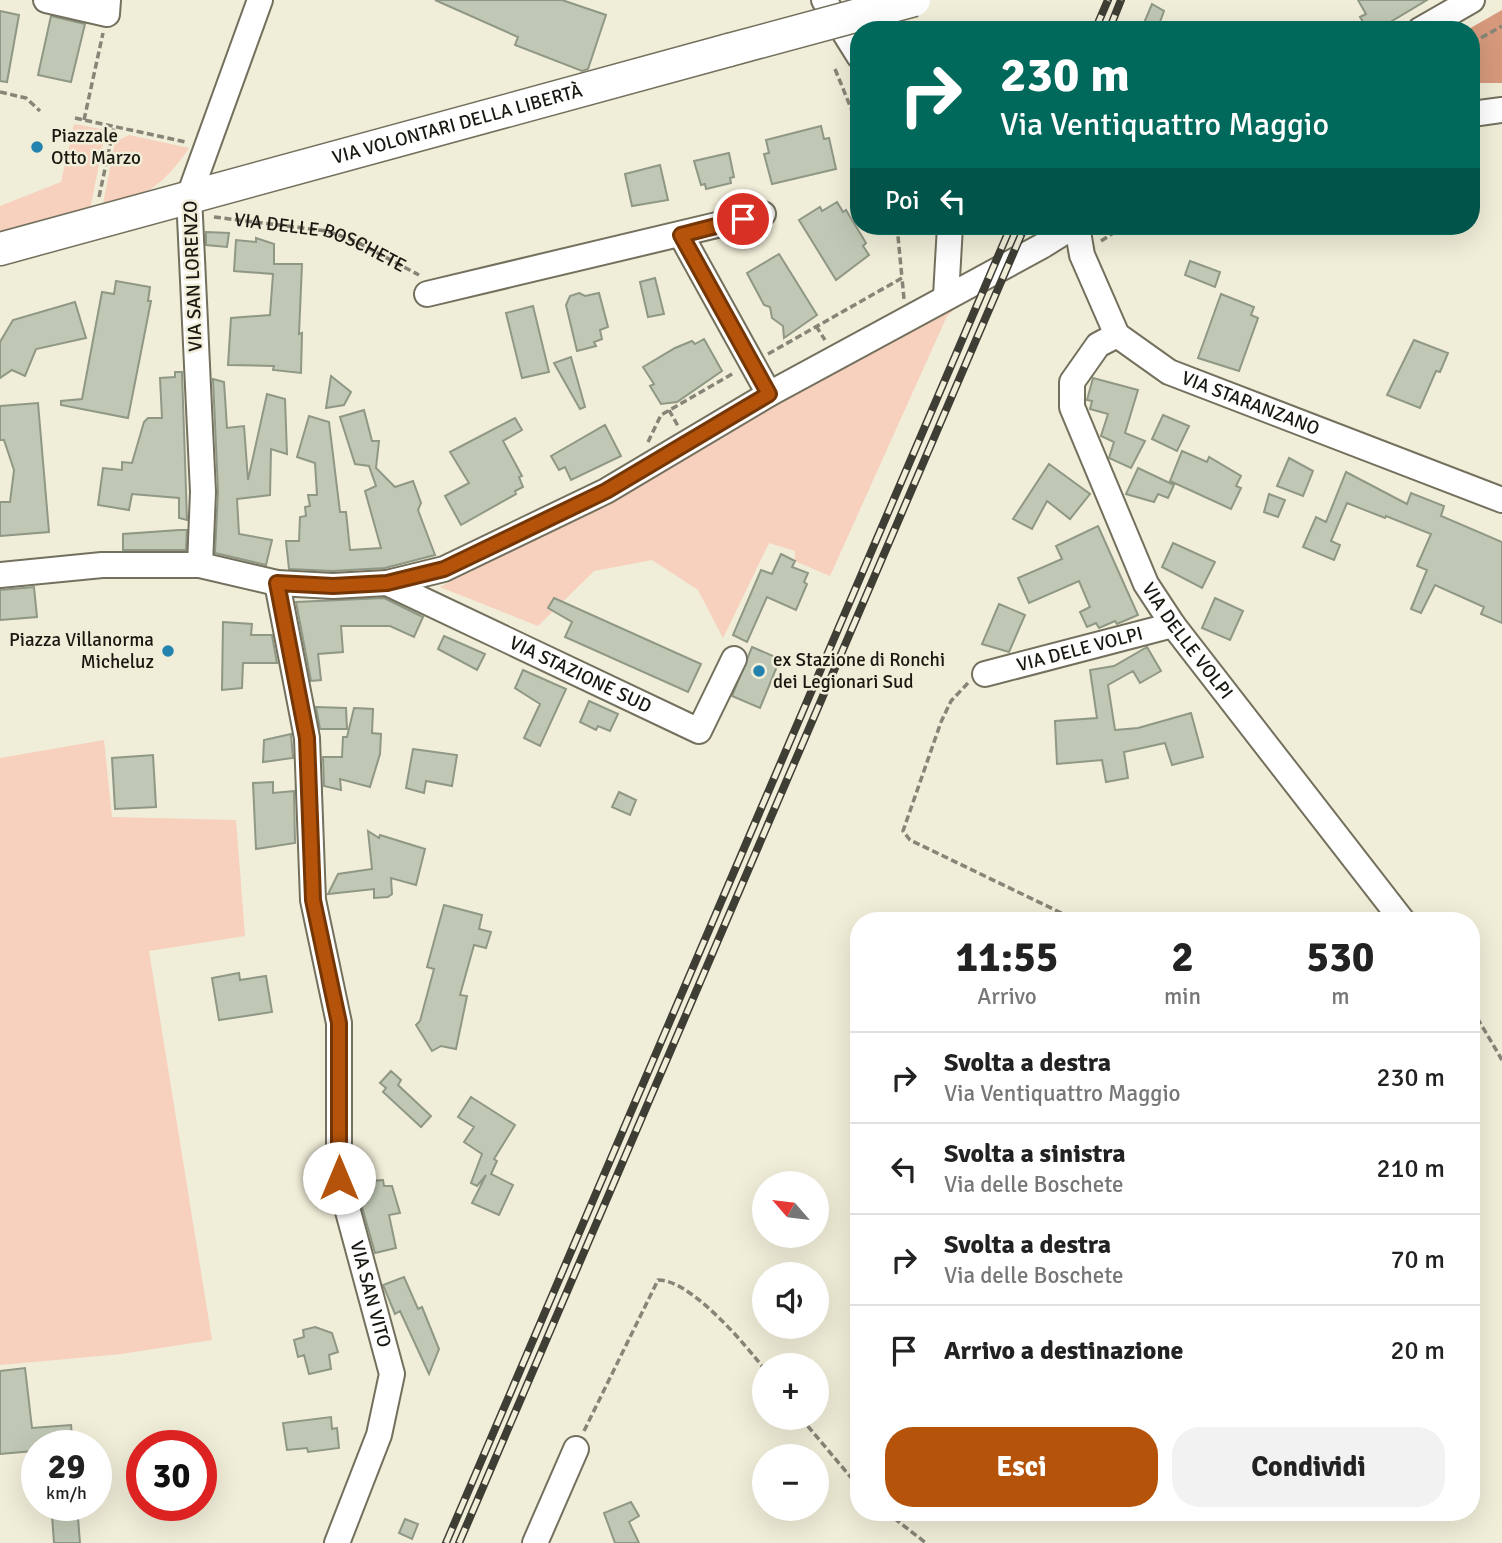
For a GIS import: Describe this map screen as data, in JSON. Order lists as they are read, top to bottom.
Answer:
{
  "streets": {
    "main road": ["VIA VOLONTARI DELLA LIBERTÀ"],
    "street": [
      "VIA SAN LORENZO",
      "VIA STARANZANO",
      "VIA DELLE VOLPI",
      "VIA DELE VOLPI",
      "VIA STAZIONE SUD",
      "VIA SAN VITO"
    ],
    "path": ["VIA DELLE BOSCHETE"]
  },
  "crossings": [
    ["VIA VOLONTARI DELLA LIBERTÀ", "VIA DELLE BOSCHETE"],
    ["VIA VOLONTARI DELLA LIBERTÀ", "VIA SAN LORENZO"],
    ["VIA DELLE BOSCHETE", "VIA SAN LORENZO"],
    ["VIA STARANZANO", "VIA DELLE VOLPI"],
    ["VIA DELLE VOLPI", "VIA DELE VOLPI"]
  ],
  "places": ["Piazzale Otto Marzo", "Piazza Villanorma Micheluz", "ex Stazione di Ronchi dei Legionari Sud"],
  "north": "top left",
  "page": {
    "turn": ["230 m", "Via Ventiquattro Maggio"],
    "then": "Poi",
    "eta": [
      "11:55",
      "Arrivo",
      "2",
      "min",
      "530",
      "m"
    ],
    "list": [
      {
        "name": "Svolta a destra",
        "note": "Via Ventiquattro Maggio",
        "value": "230 m"
      },
      {
        "name": "Svolta a sinistra",
        "note": "Via delle Boschete",
        "value": "210 m"
      },
      {
        "name": "Svolta a destra",
        "note": "Via delle Boschete",
        "value": "70 m"
      },
      {
        "name": "Arrivo a destinazione",
        "value": "20 m"
      }
    ],
    "map_buttons": ["+", "−"],
    "buttons": ["Esci", "Condividi"],
    "speed": "29 km/h",
    "limit": "30"
  }
}
